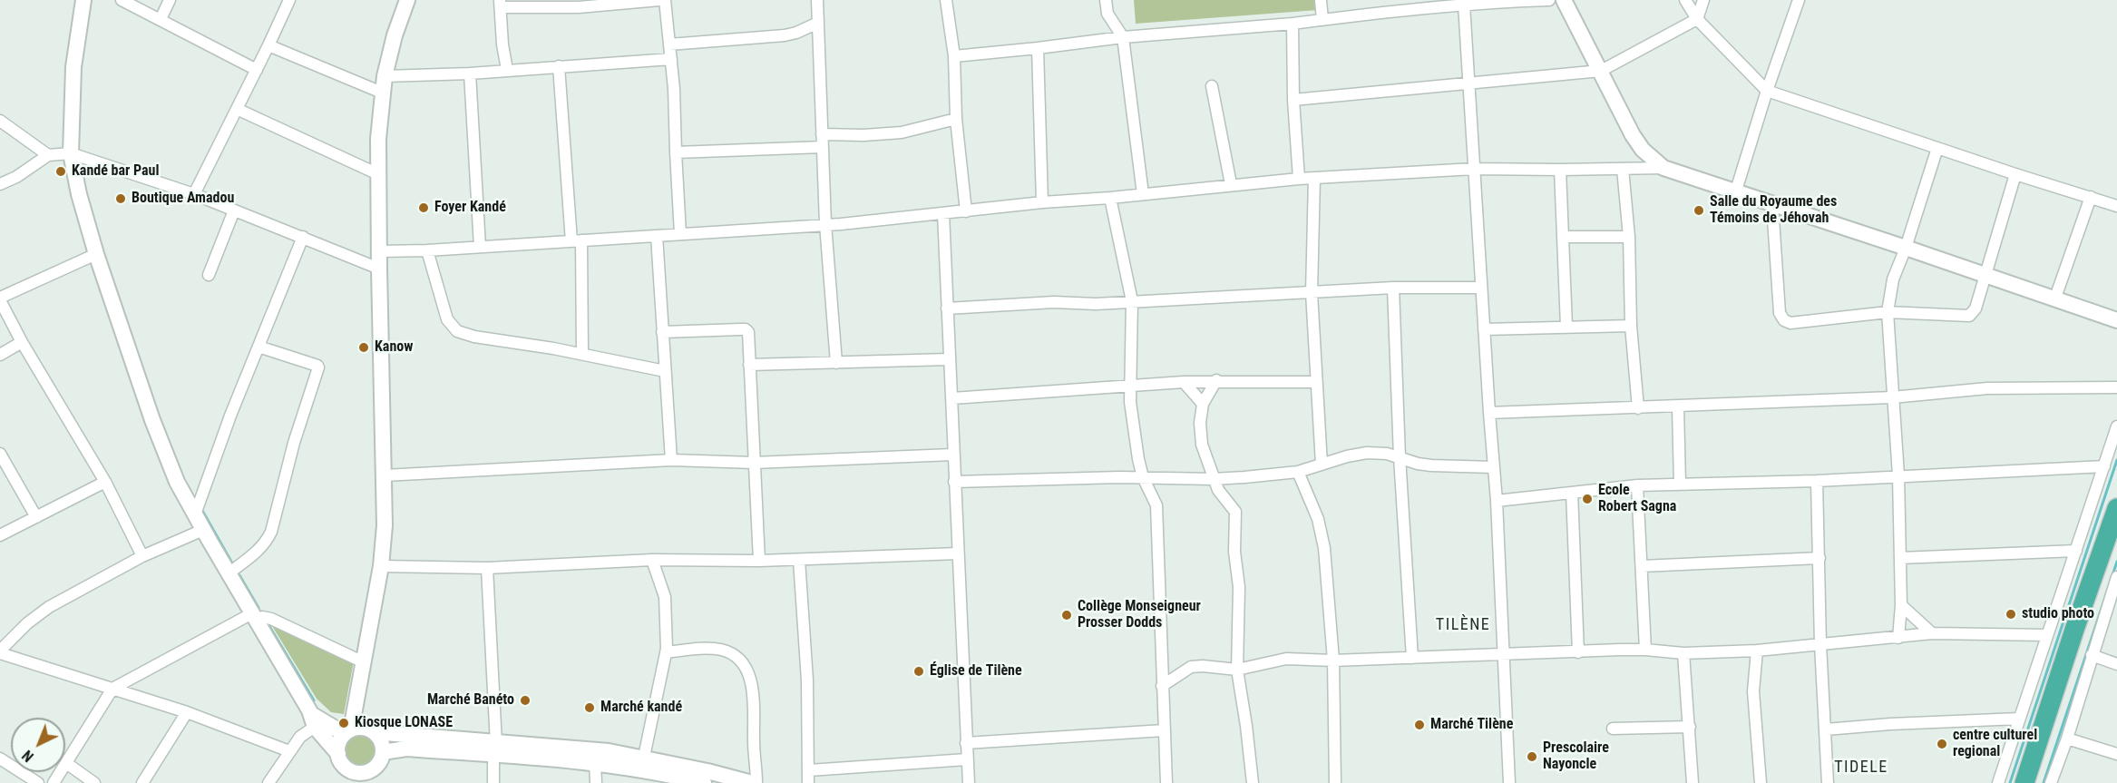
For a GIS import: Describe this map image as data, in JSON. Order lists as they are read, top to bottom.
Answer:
{
  "districts": ["TILÈNE", "TIDELE"],
  "places": [
    "Kandé bar Paul",
    "Boutique Amadou",
    "Foyer Kandé",
    "Salle du Royaume des Témoins de Jéhovah",
    "Kanow",
    "Ecole Robert Sagna",
    "studio photo",
    "Collège Monseigneur Prosser Dodds",
    "Église de Tilène",
    "Marché Banéto",
    "Marché kandé",
    "Kiosque LONASE",
    "Marché Tilène",
    "centre culturel regional",
    "Prescolaire Nayoncle"
  ],
  "north": "bottom left"
}
